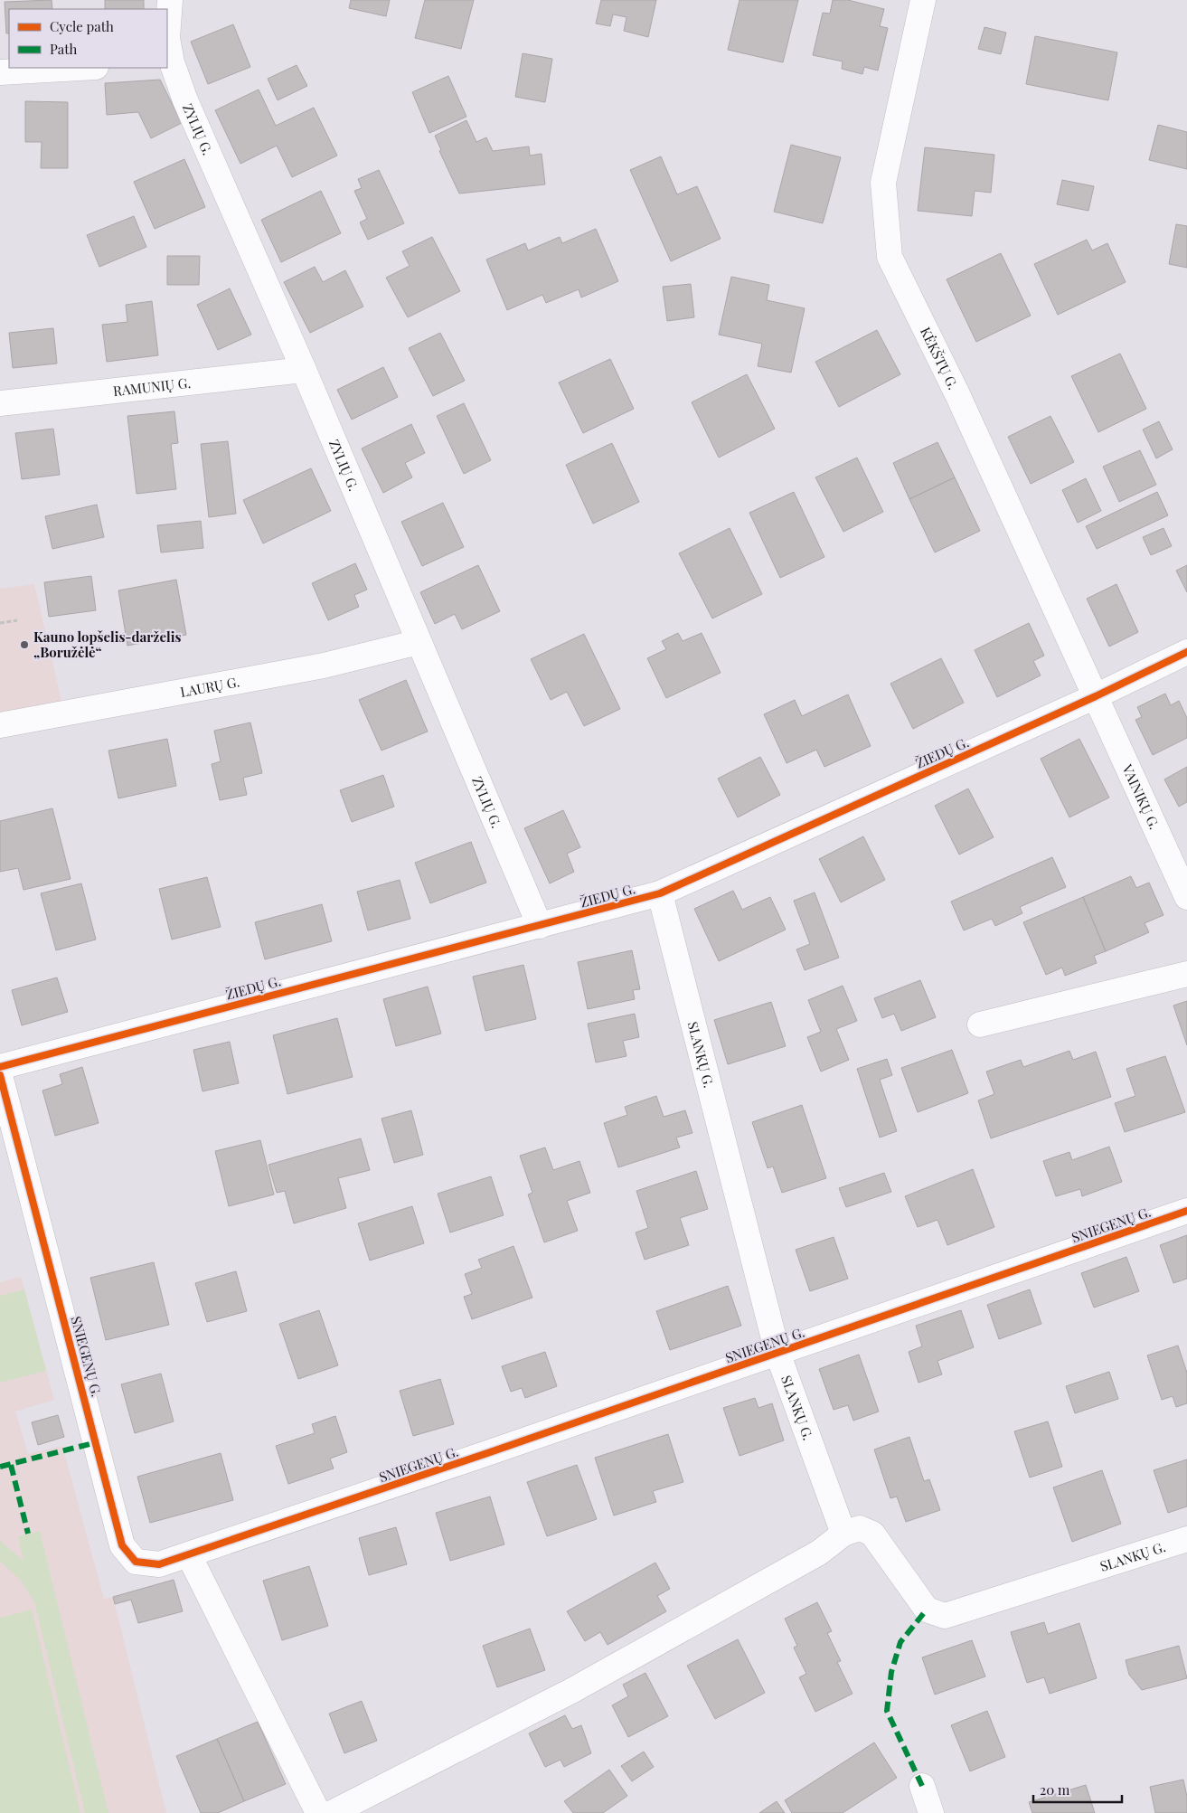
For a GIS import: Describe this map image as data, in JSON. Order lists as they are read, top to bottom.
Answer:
{
  "streets": {
    "street": [
      "ZYLIŲ G.",
      "KĖKŠTŲ G.",
      "RAMUNIŲ G.",
      "LAURŲ G.",
      "ŽIEDŲ G.",
      "VAINIKŲ G.",
      "SLANKŲ G.",
      "SNIEGENŲ G."
    ]
  },
  "crossings": [
    ["ZYLIŲ G.", "RAMUNIŲ G."],
    ["ZYLIŲ G.", "LAURŲ G."],
    ["ZYLIŲ G.", "ŽIEDŲ G."],
    ["KĖKŠTŲ G.", "ŽIEDŲ G."],
    ["KĖKŠTŲ G.", "VAINIKŲ G."],
    ["ŽIEDŲ G.", "VAINIKŲ G."],
    ["ŽIEDŲ G.", "SLANKŲ G."],
    ["SLANKŲ G.", "SNIEGENŲ G."]
  ],
  "places": ["Kauno lopšelis-darželis „Boružėlė“"],
  "legend": ["Cycle path", "Path"],
  "scale_bar": "20 m"
}
